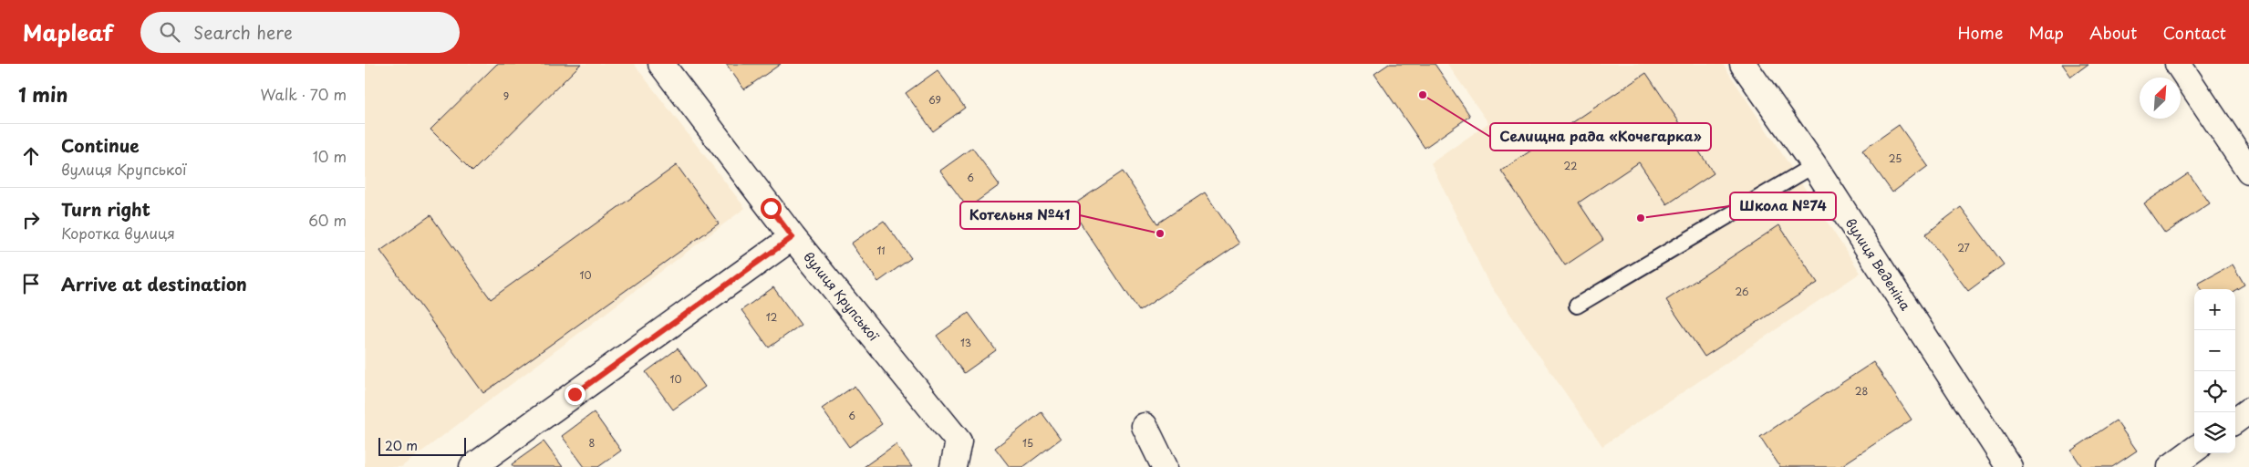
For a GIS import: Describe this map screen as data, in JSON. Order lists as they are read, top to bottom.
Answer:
{
  "streets": {
    "street": ["вулиця Веденіна", "вулиця Крупської"]
  },
  "places": ["Селищна рада «Кочегарка»", "Школа №74", "Котельня №41"],
  "house_numbers": [
    "9",
    "69",
    "25",
    "22",
    "6",
    "27",
    "11",
    "10",
    "26",
    "12",
    "13",
    "10",
    "28",
    "6",
    "8",
    "15"
  ],
  "scale_bar": "20 m",
  "north": "top right",
  "page": {
    "header": "Mapleaf",
    "search": "Search here",
    "nav": [
      "Home",
      "Map",
      "About",
      "Contact"
    ],
    "heading": ["1 min", "Walk · 70 m"],
    "list": [
      ["Continue", "вулиця Крупської", "10 m"],
      ["Turn right", "Коротка вулиця", "60 m"],
      "Arrive at destination"
    ],
    "map_buttons": ["+", "−"],
    "scale": "20 m"
  }
}
